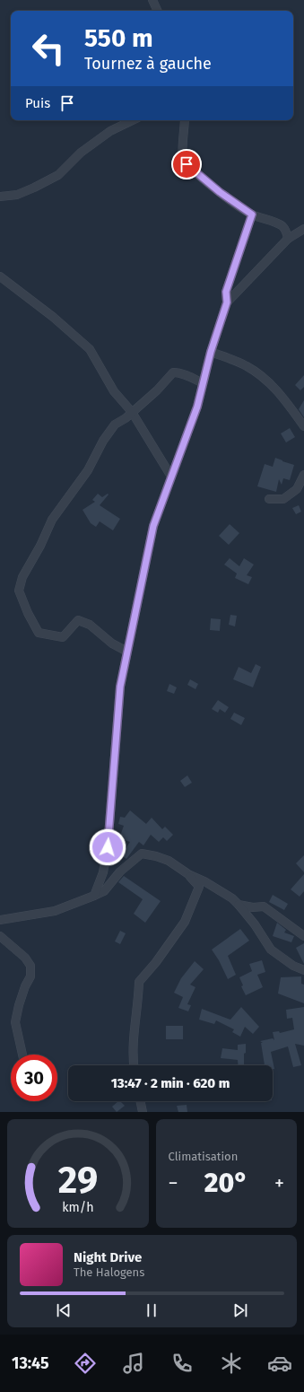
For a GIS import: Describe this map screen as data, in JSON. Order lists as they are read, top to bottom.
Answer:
{
  "page": {
    "turn": ["550 m", "Tournez à gauche"],
    "then": "Puis",
    "limit": "30",
    "trip": "13:47 · 2 min · 620 m",
    "tile": "Climatisation",
    "heat": ["−", "20°", "+"],
    "song": ["Night Drive", "The Halogens"],
    "tabs": "13:45",
    "gauge": ["29", "km/h"]
  }
}
